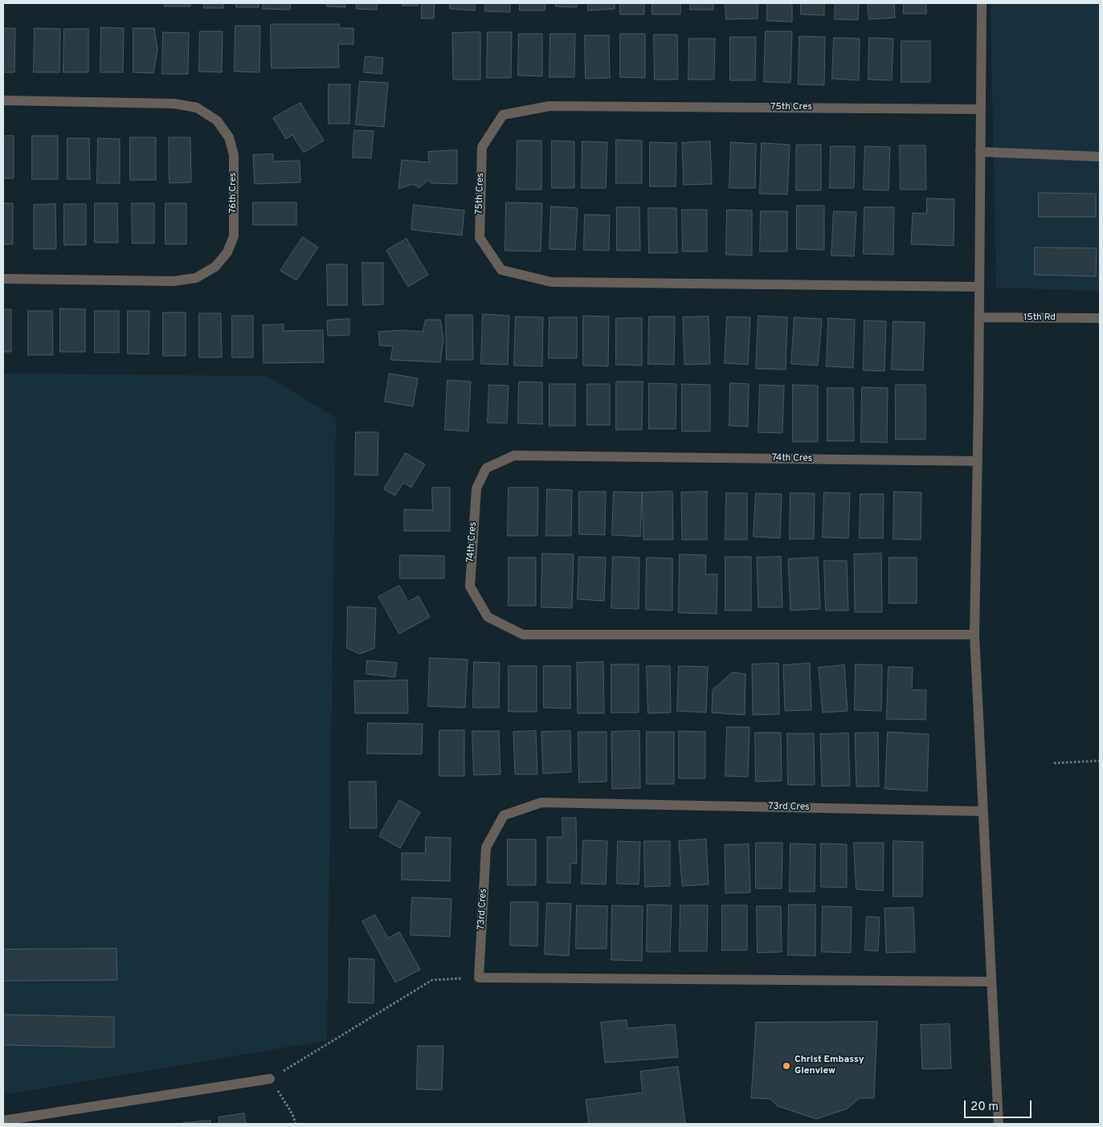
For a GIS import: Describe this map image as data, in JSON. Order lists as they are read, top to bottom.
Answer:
{
  "streets": {
    "street": [
      "75th Cres",
      "76th Cres",
      "15th Rd",
      "74th Cres",
      "73rd Cres"
    ]
  },
  "places": ["Christ Embassy Glenview"],
  "scale_bar": "20 m"
}
